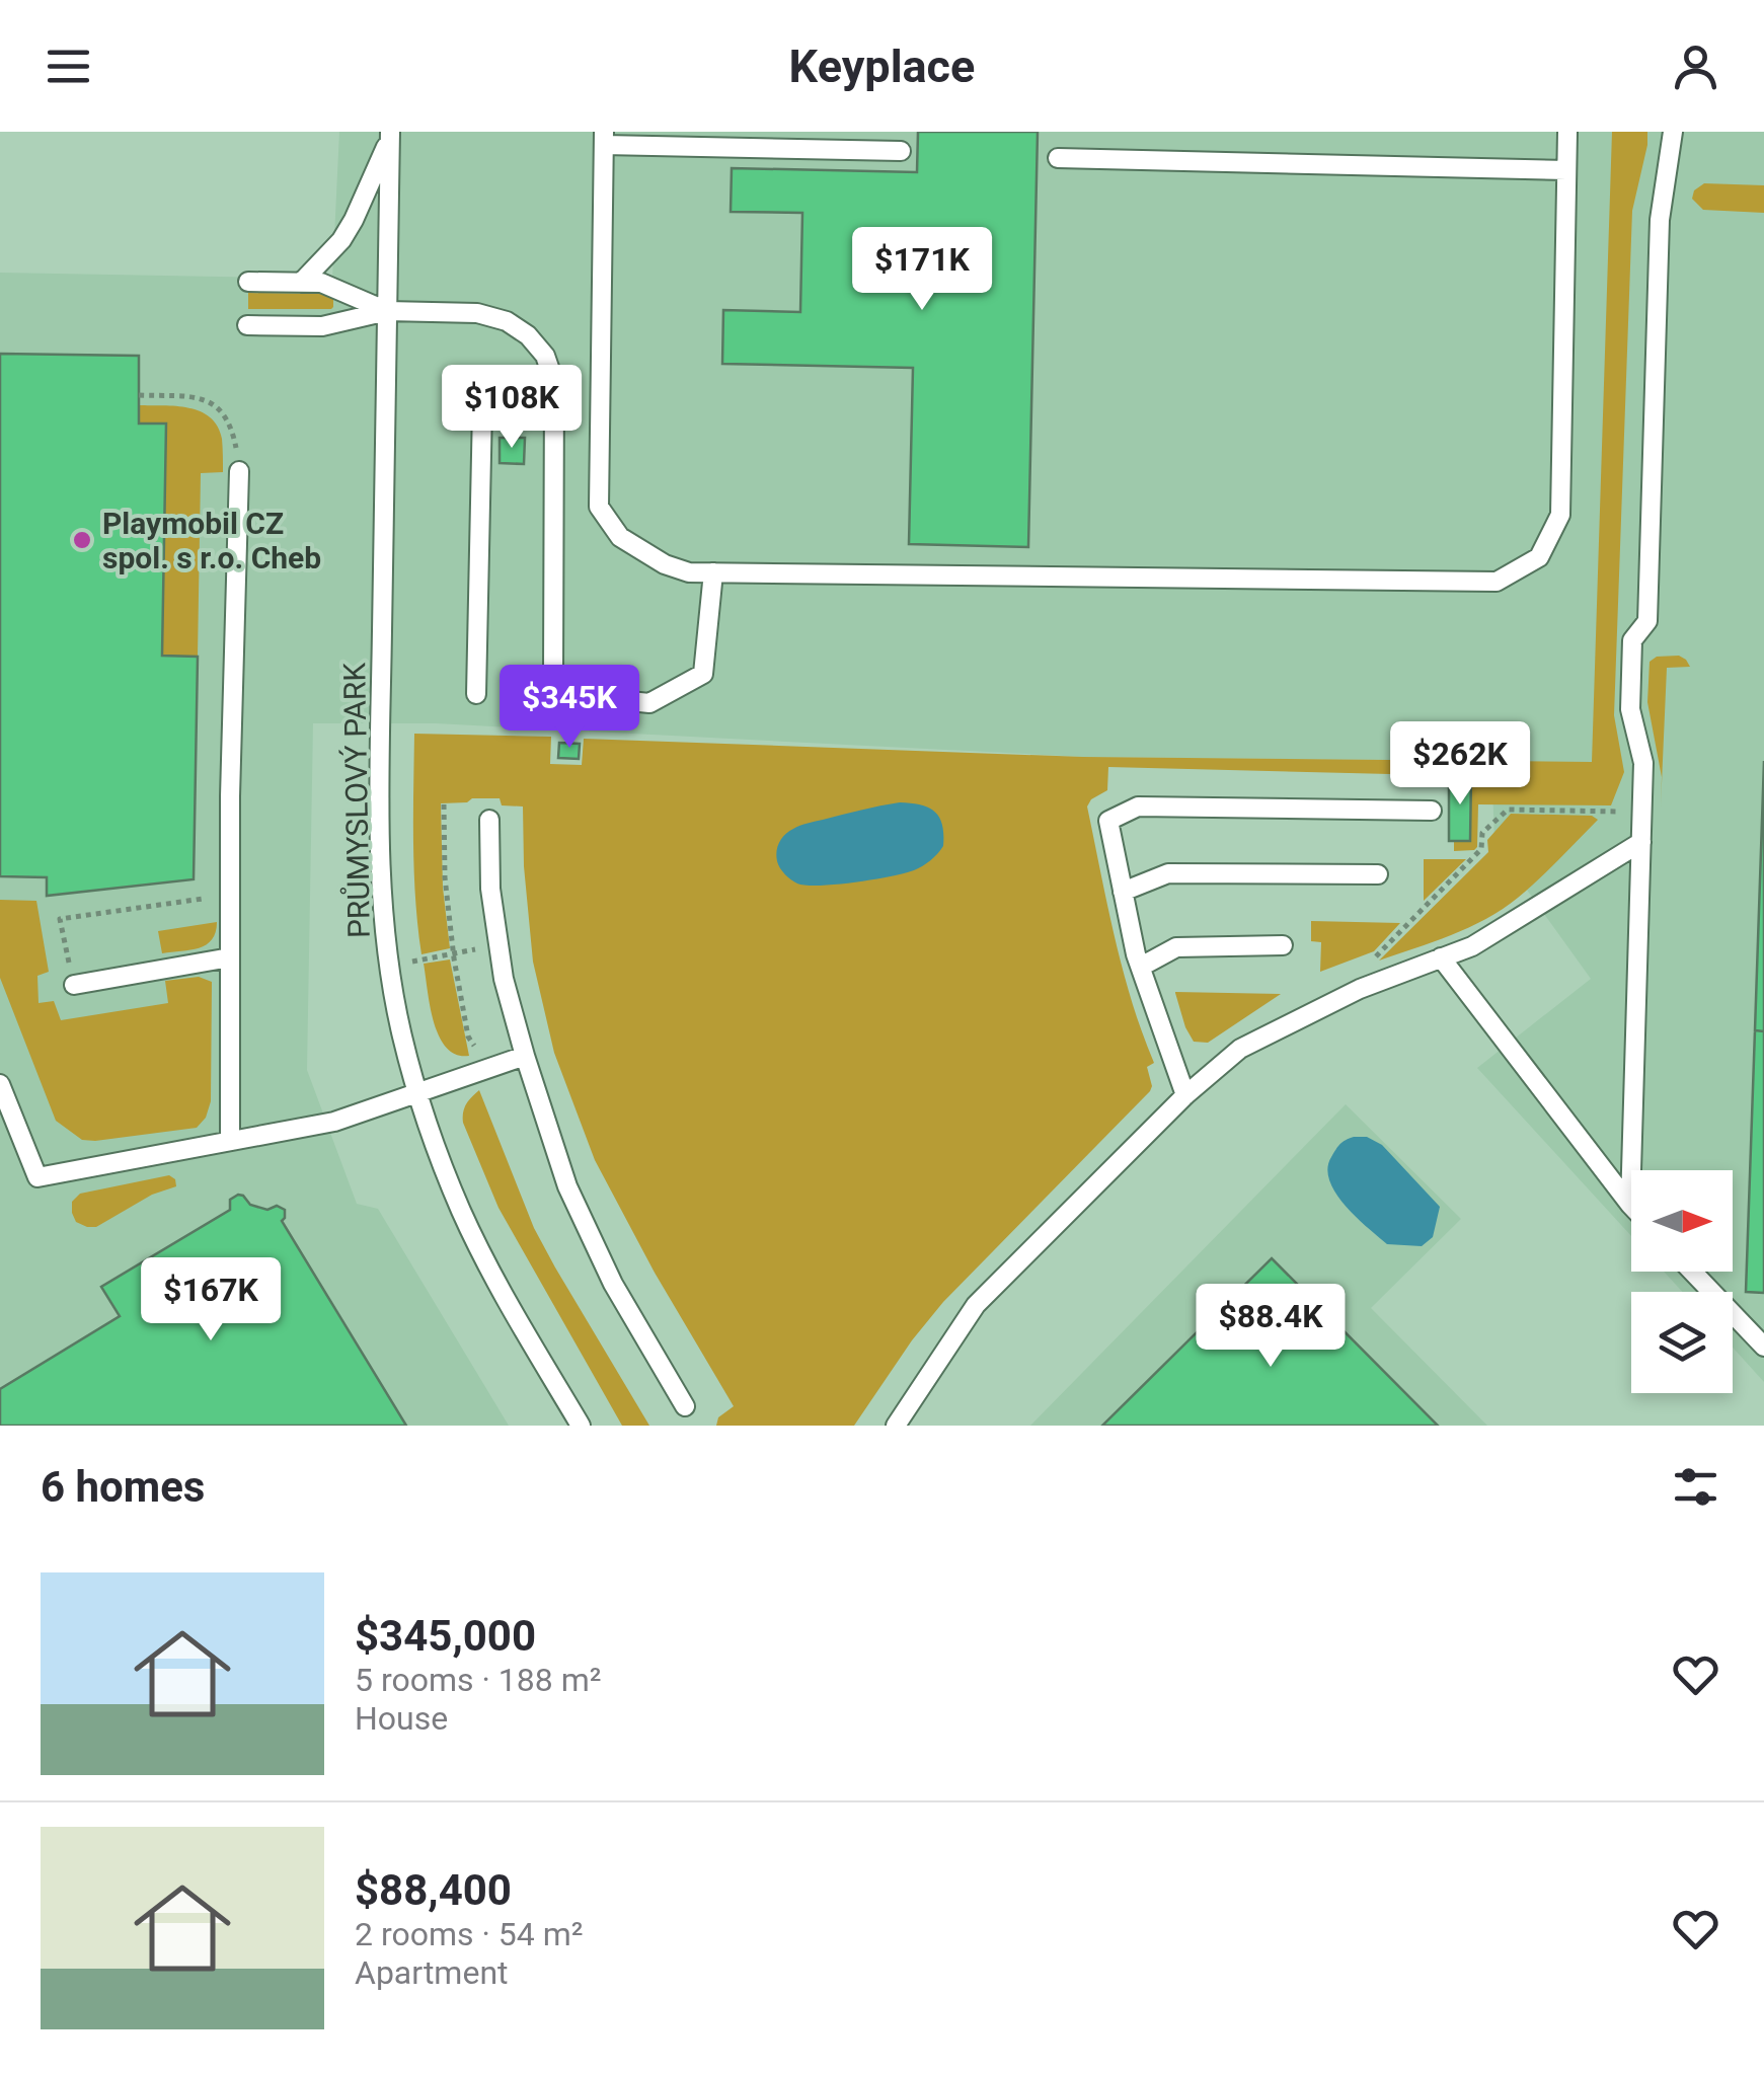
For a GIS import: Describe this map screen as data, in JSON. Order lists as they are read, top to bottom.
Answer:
{
  "streets": {
    "lane": ["PRŮMYSLOVÝ PARK"]
  },
  "places": ["Playmobil CZ spol. s r.o. Cheb"],
  "north": "right",
  "page": {
    "header": "Keyplace",
    "price": [
      "$171K",
      "$108K",
      "$345K",
      "$262K",
      "$167K",
      "$88.4K"
    ],
    "heading": "6 homes",
    "list": [
      {
        "name": "$345,000",
        "note": "5 rooms · 188 m² · House"
      },
      {
        "name": "$88,400",
        "note": "2 rooms · 54 m² · Apartment"
      }
    ]
  }
}
